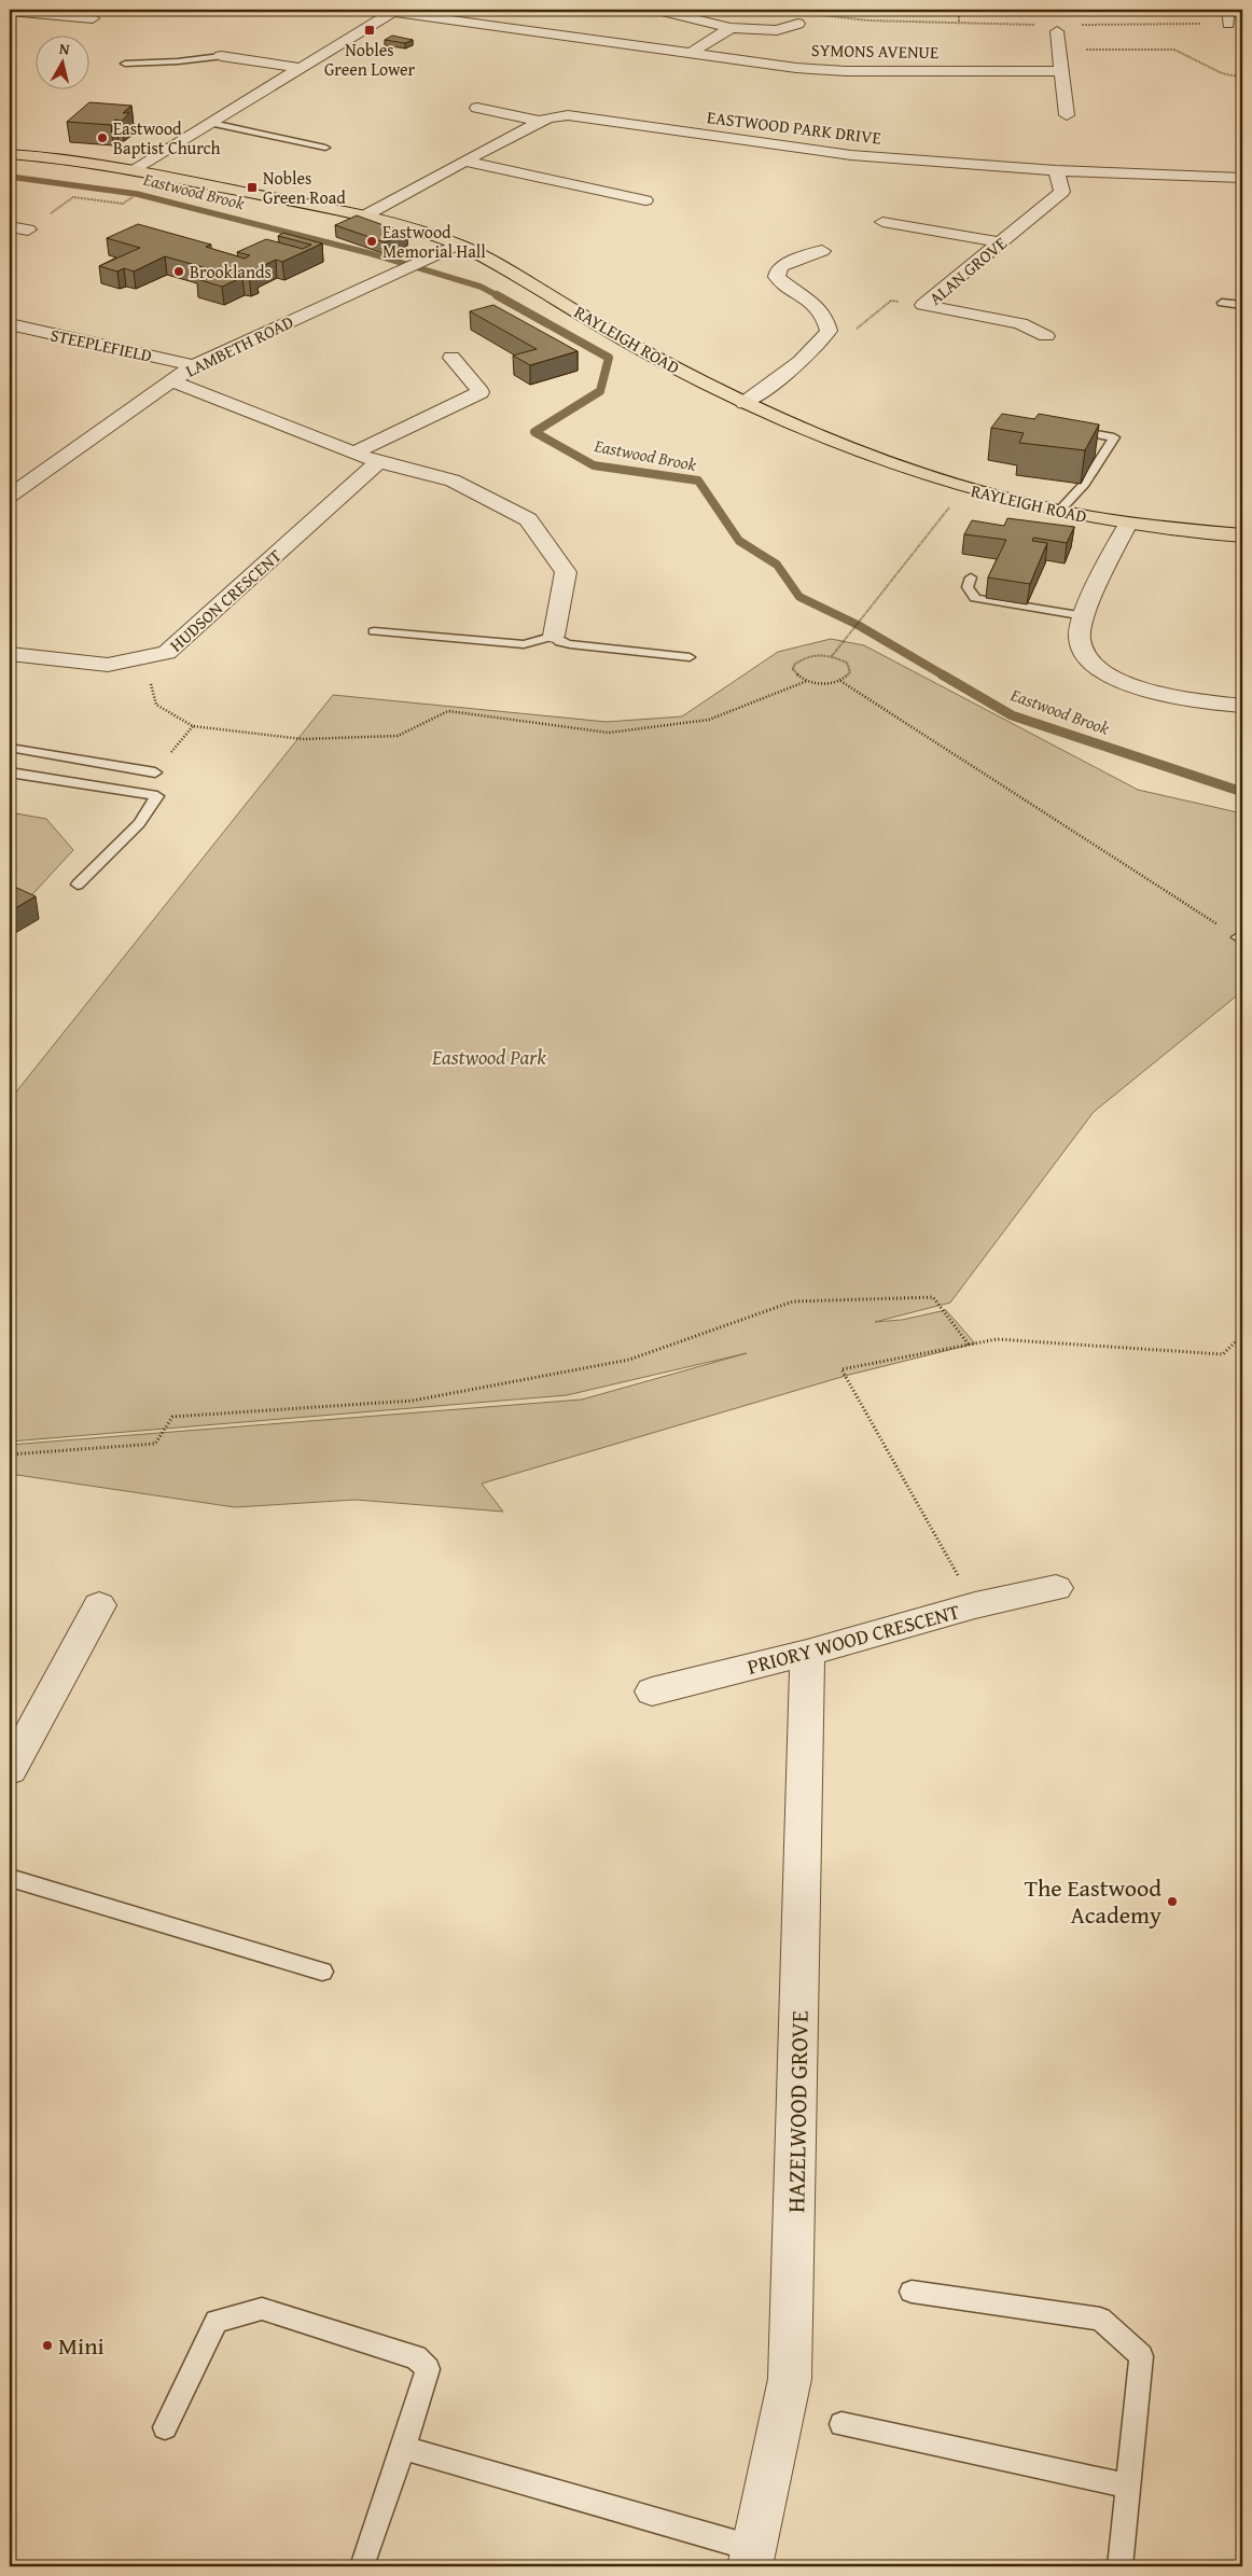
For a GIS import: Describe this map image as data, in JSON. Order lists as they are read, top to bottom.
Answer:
{
  "streets": {
    "main road": ["RAYLEIGH ROAD"],
    "street": [
      "SYMONS AVENUE",
      "EASTWOOD PARK DRIVE",
      "ALAN GROVE",
      "STEEPLEFIELD",
      "LAMBETH ROAD",
      "HUDSON CRESCENT",
      "PRIORY WOOD CRESCENT",
      "HAZELWOOD GROVE"
    ]
  },
  "crossings": [
    ["EASTWOOD PARK DRIVE", "ALAN GROVE"],
    ["EASTWOOD PARK DRIVE", "RAYLEIGH ROAD"],
    ["RAYLEIGH ROAD", "LAMBETH ROAD"],
    ["STEEPLEFIELD", "LAMBETH ROAD"],
    ["PRIORY WOOD CRESCENT", "HAZELWOOD GROVE"]
  ],
  "water": ["Eastwood Brook"],
  "parks": ["Eastwood Park"],
  "places": {
    "transit": ["Nobles Green Lower", "Nobles Green Road"],
    "other": [
      "Eastwood Baptist Church",
      "Eastwood Memorial Hall",
      "Brooklands",
      "The Eastwood Academy",
      "Mini"
    ]
  },
  "north": "top"
}
